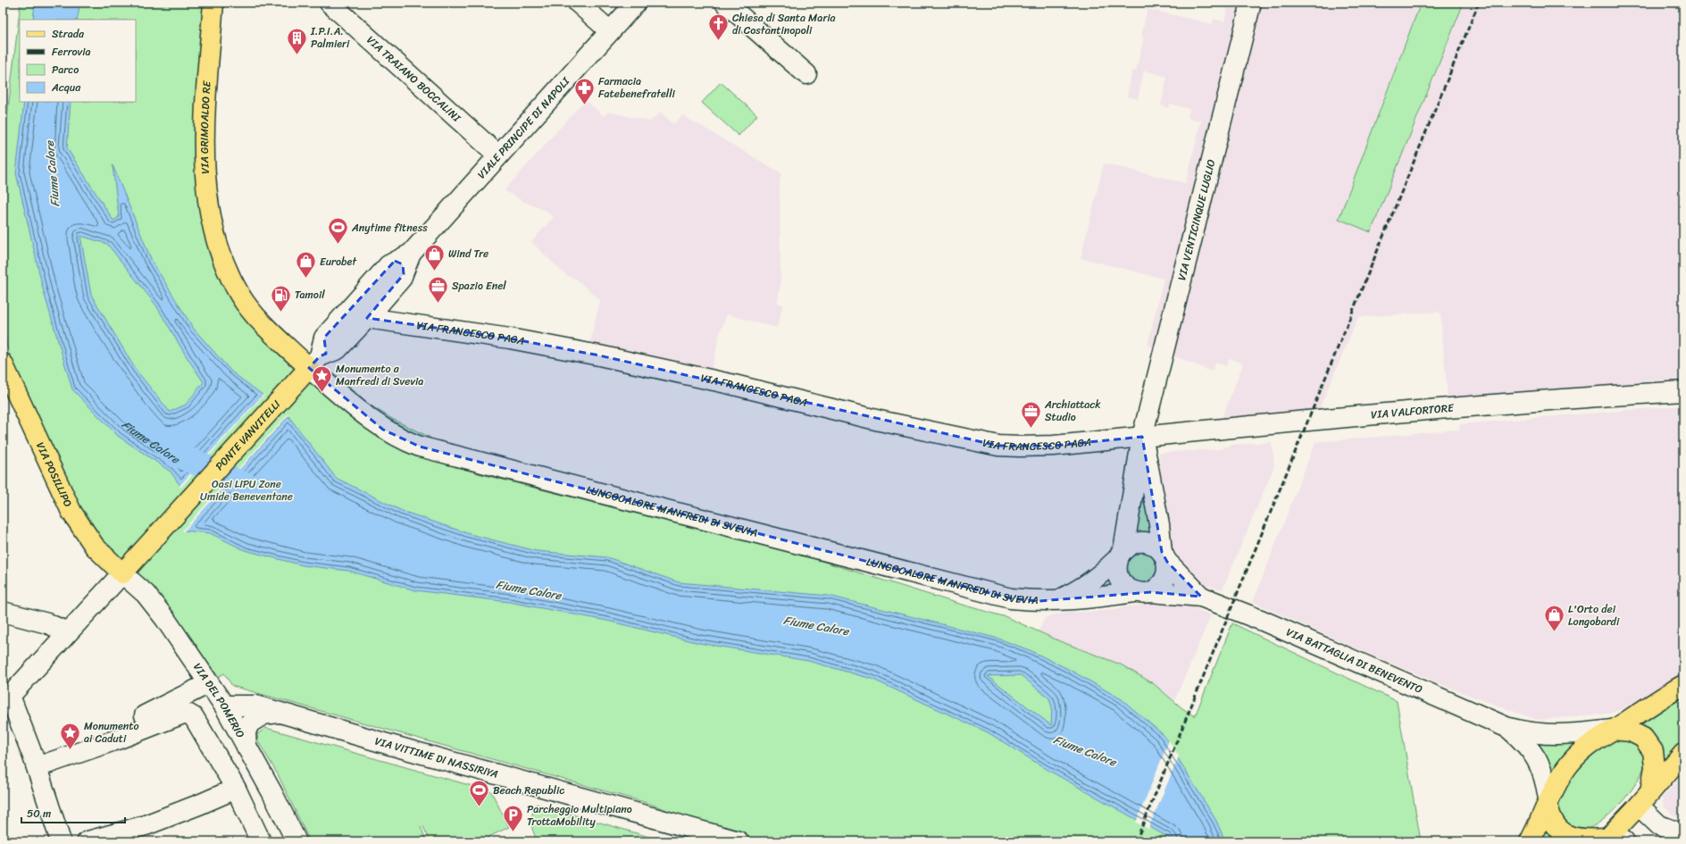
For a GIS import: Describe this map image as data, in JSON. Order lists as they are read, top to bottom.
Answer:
{
  "streets": {
    "main road": ["VIA GRIMOALDO RE", "PONTE VANVITELLI", "VIA POSILLIPO"],
    "street": [
      "VIA TRAIANO BOCCALINI",
      "VIALE PRINCIPE DI NAPOLI",
      "VIA VENTICINQUE LUGLIO",
      "VIA FRANCESCO PAGA",
      "VIA VALFORTORE",
      "LUNGOCALORE MANFREDI DI SVEVIA",
      "VIA BATTAGLIA DI BENEVENTO",
      "VIA DEL POMERIO",
      "VIA VITTIME DI NASSIRIYA"
    ]
  },
  "crossings": [
    ["VIA TRAIANO BOCCALINI", "VIALE PRINCIPE DI NAPOLI"],
    ["VIA GRIMOALDO RE", "PONTE VANVITELLI"],
    ["VIA GRIMOALDO RE", "LUNGOCALORE MANFREDI DI SVEVIA"],
    ["VIA VENTICINQUE LUGLIO", "VIA FRANCESCO PAGA"],
    ["VIA VENTICINQUE LUGLIO", "VIA VALFORTORE"],
    ["VIA VENTICINQUE LUGLIO", "LUNGOCALORE MANFREDI DI SVEVIA"],
    ["VIA VENTICINQUE LUGLIO", "VIA BATTAGLIA DI BENEVENTO"],
    ["VIA FRANCESCO PAGA", "VIA VALFORTORE"],
    ["PONTE VANVITELLI", "VIA POSILLIPO"],
    ["PONTE VANVITELLI", "LUNGOCALORE MANFREDI DI SVEVIA"],
    ["PONTE VANVITELLI", "VIA DEL POMERIO"],
    ["VIA POSILLIPO", "VIA DEL POMERIO"],
    ["LUNGOCALORE MANFREDI DI SVEVIA", "VIA BATTAGLIA DI BENEVENTO"],
    ["VIA DEL POMERIO", "VIA VITTIME DI NASSIRIYA"]
  ],
  "water": ["Fiume Calore"],
  "parks": ["Oasi LIPU Zone Umide Beneventane"],
  "places": {
    "church": ["Chiesa di Santa Maria di Costantinopoli"],
    "building": ["I.P.I.A. Palmieri"],
    "pharmacy": ["Farmacia Fatebenefratelli"],
    "sports": ["Anytime fitness", "Beach Republic"],
    "shop": ["Wind Tre", "Eurobet", "L'Orto dei Longobardi"],
    "office": ["Spazio Enel", "Archiattack Studio"],
    "fuel station": ["Tamoil"],
    "place": ["Monumento a Manfredi di Svevia", "Monumento ai Caduti"],
    "parking": ["Parcheggio Multipiano TrottaMobility"]
  },
  "legend": [
    "Strada",
    "Ferrovia",
    "Parco",
    "Acqua"
  ],
  "scale_bar": "50 m"
}
